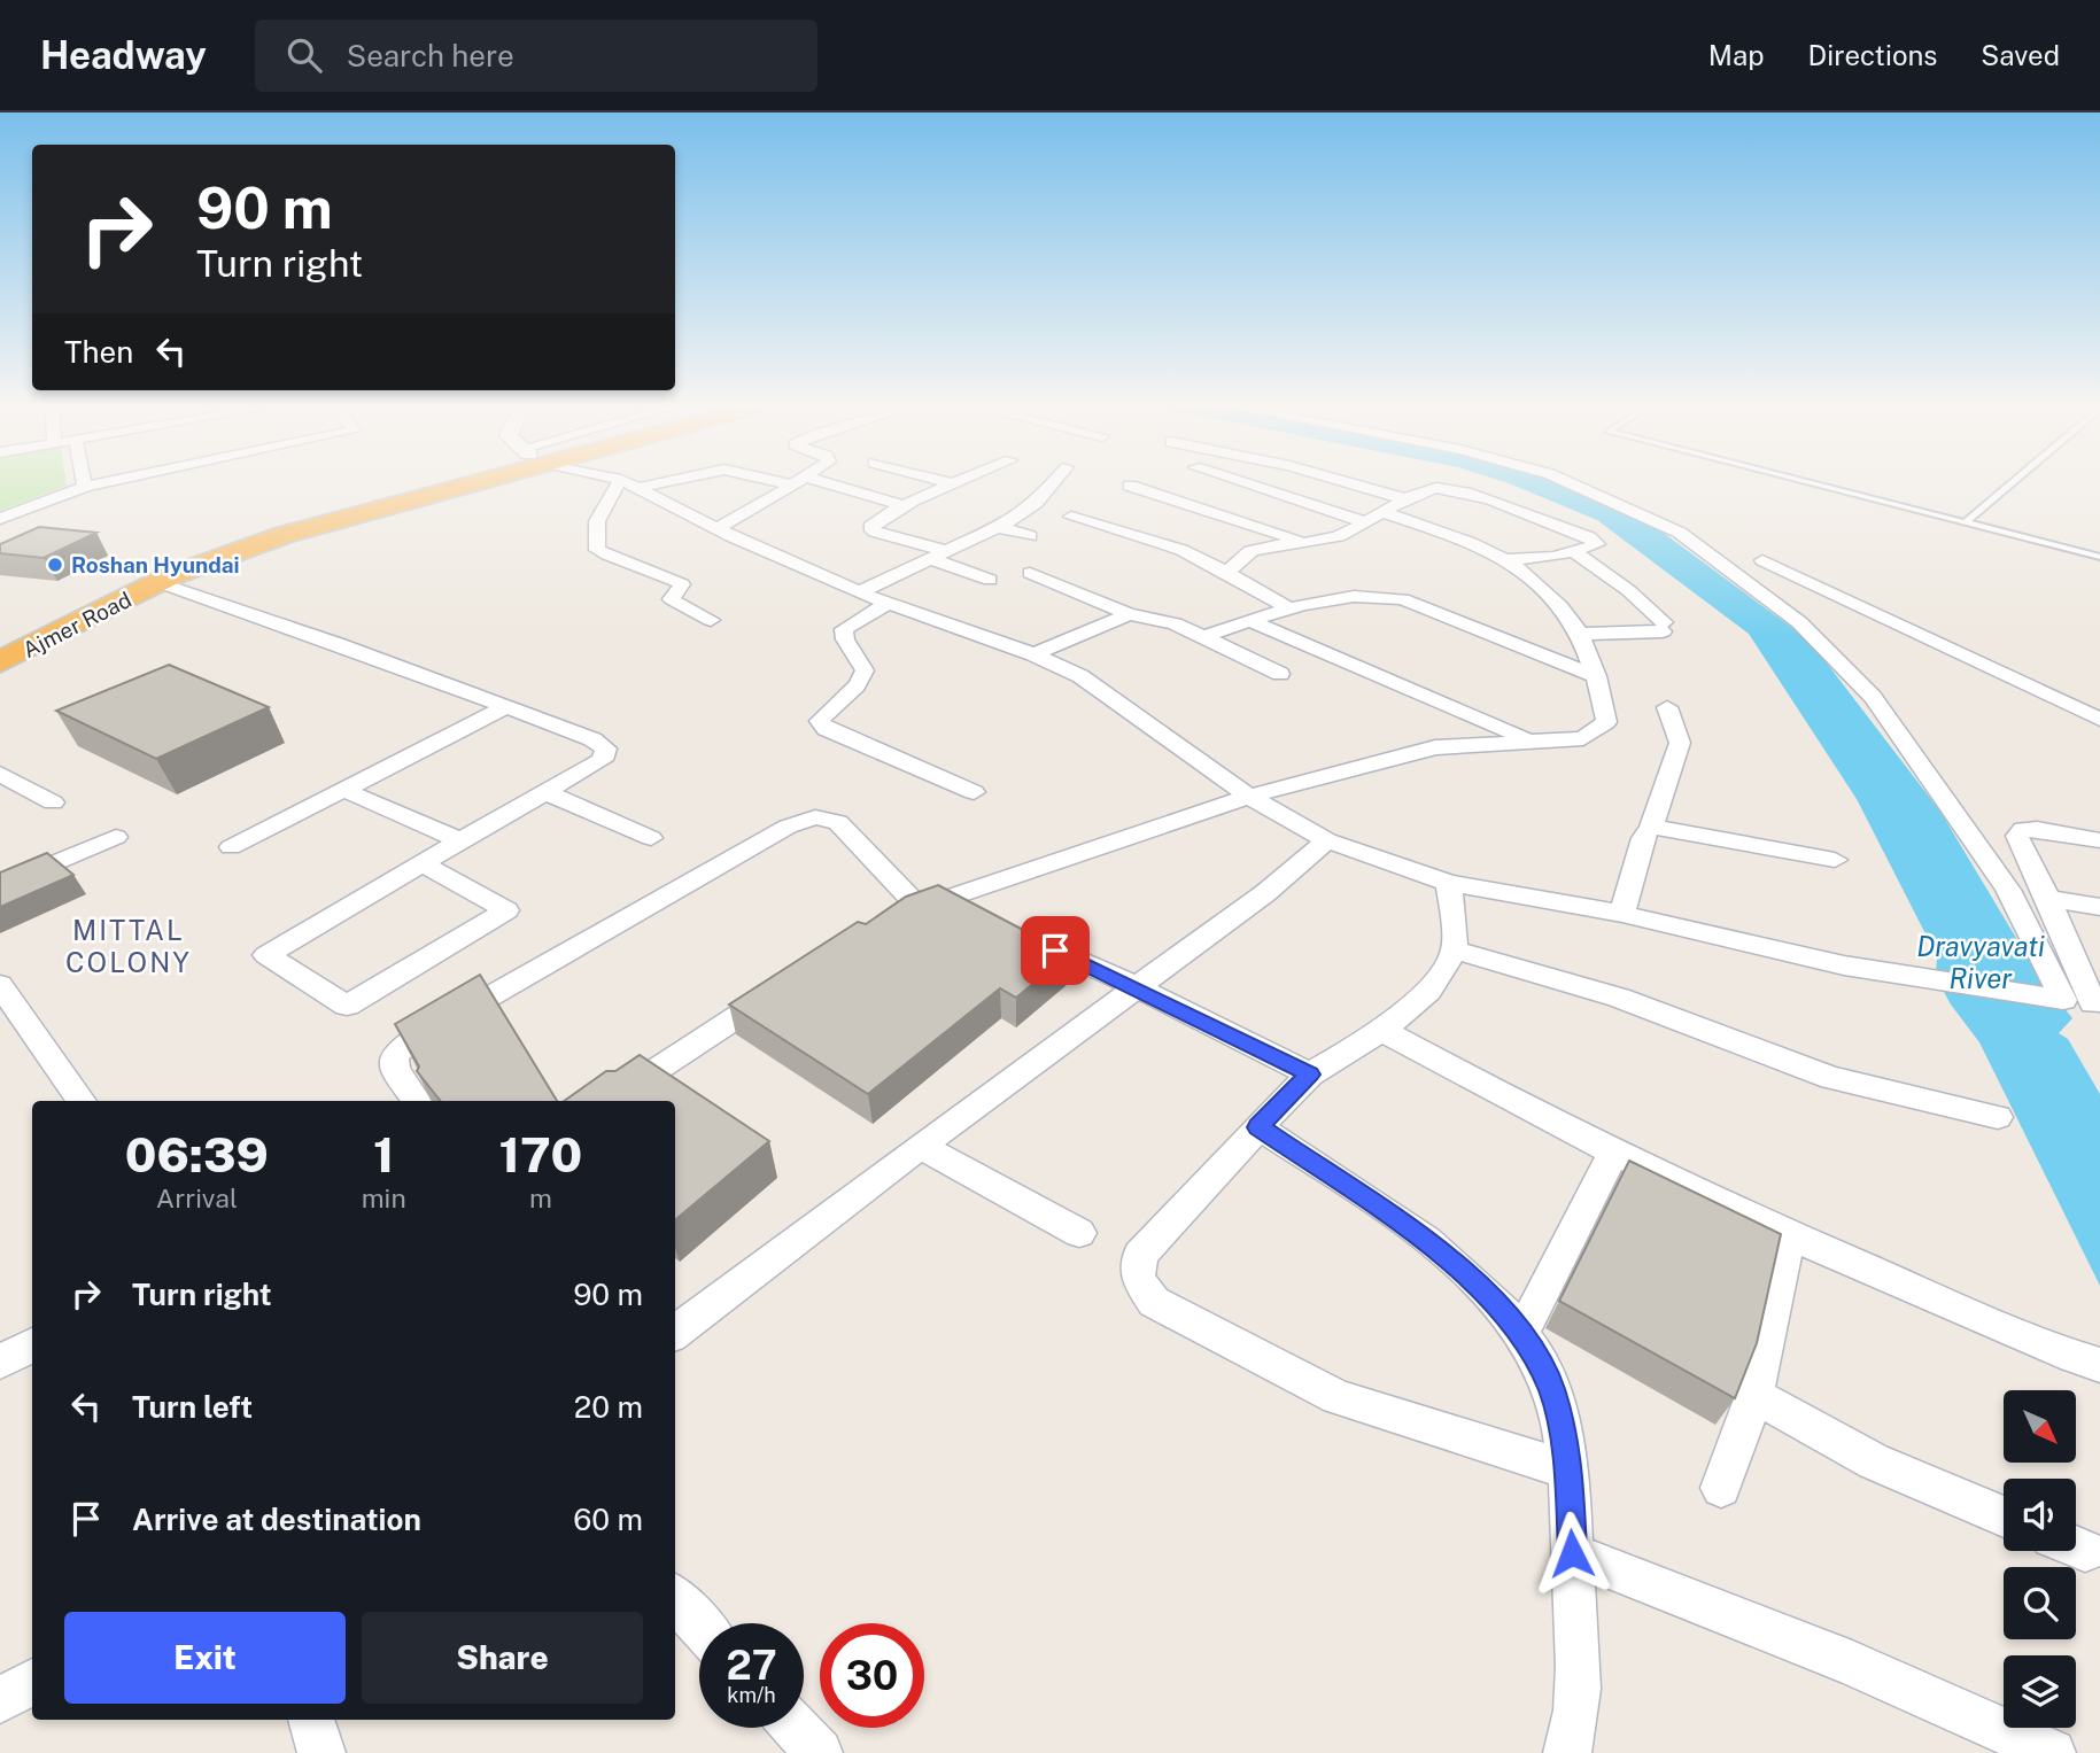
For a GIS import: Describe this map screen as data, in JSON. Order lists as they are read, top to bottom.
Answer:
{
  "streets": {
    "highway": ["Ajmer Road"]
  },
  "districts": ["MITTAL COLONY"],
  "water": ["Dravyavati River"],
  "places": ["Roshan Hyundai"],
  "north": "bottom right",
  "page": {
    "header": "Headway",
    "search": "Search here",
    "nav": ["Map", "Directions", "Saved"],
    "turn": ["90 m", "Turn right"],
    "then": "Then",
    "eta": [
      "06:39",
      "Arrival",
      "1",
      "min",
      "170",
      "m"
    ],
    "list": [
      {
        "name": "Turn right",
        "value": "90 m"
      },
      {
        "name": "Turn left",
        "value": "20 m"
      },
      {
        "name": "Arrive at destination",
        "value": "60 m"
      }
    ],
    "buttons": ["Exit", "Share"],
    "speed": "27 km/h",
    "limit": "30"
  }
}
